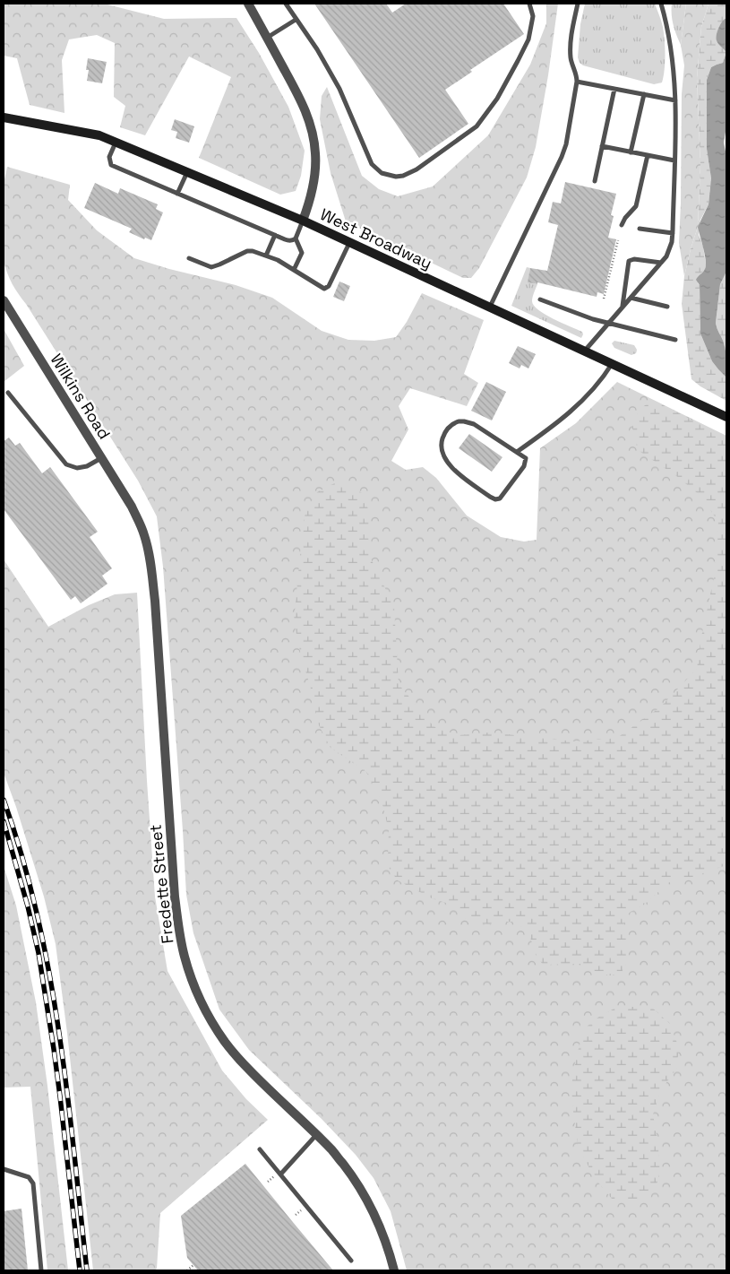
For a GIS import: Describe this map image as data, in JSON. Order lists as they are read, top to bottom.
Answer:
{
  "streets": {
    "main road": ["West Broadway"],
    "street": ["Wilkins Road", "Fredette Street"]
  },
  "crossings": [
    ["Wilkins Road", "Fredette Street"]
  ]
}
